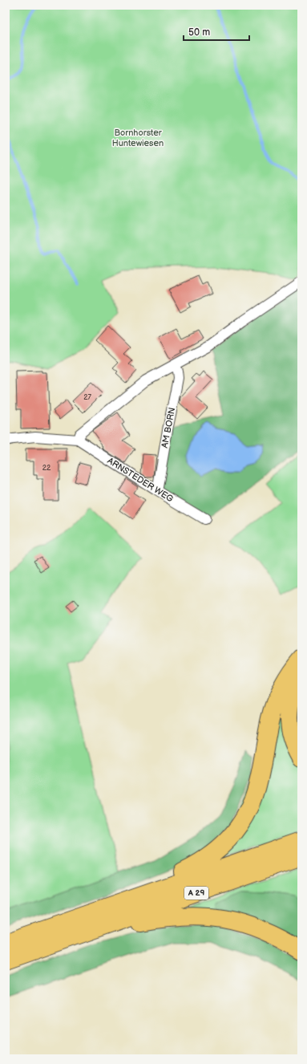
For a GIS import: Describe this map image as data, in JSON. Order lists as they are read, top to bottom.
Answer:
{
  "streets": {
    "highway": ["A 29"],
    "street": ["AM BORN", "ARNSTEDER WEG"]
  },
  "crossings": [
    ["AM BORN", "ARNSTEDER WEG"]
  ],
  "parks": ["Bornhorster Huntewiesen"],
  "house_numbers": ["27", "22"],
  "scale_bar": "50 m"
}
